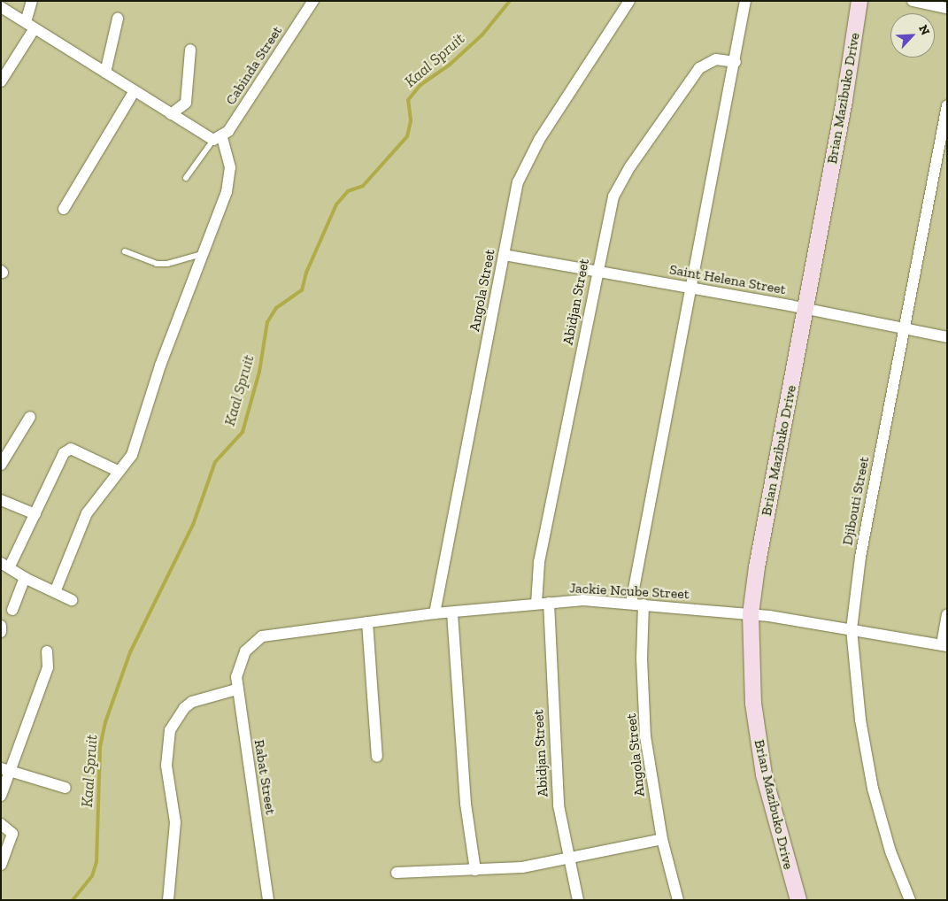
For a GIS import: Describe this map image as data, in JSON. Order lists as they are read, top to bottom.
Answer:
{
  "streets": {
    "street": [
      "Cabinda Street",
      "Brian Mazibuko Drive",
      "Saint Helena Street",
      "Angola Street",
      "Abidjan Street",
      "Djibouti Street",
      "Jackie Ncube Street",
      "Rabat Street"
    ]
  },
  "crossings": [
    ["Brian Mazibuko Drive", "Saint Helena Street"],
    ["Brian Mazibuko Drive", "Jackie Ncube Street"],
    ["Saint Helena Street", "Angola Street"],
    ["Saint Helena Street", "Abidjan Street"],
    ["Saint Helena Street", "Djibouti Street"],
    ["Angola Street", "Jackie Ncube Street"],
    ["Abidjan Street", "Jackie Ncube Street"],
    ["Djibouti Street", "Jackie Ncube Street"],
    ["Jackie Ncube Street", "Rabat Street"]
  ],
  "water": ["Kaal Spruit"],
  "north": "top right"
}
